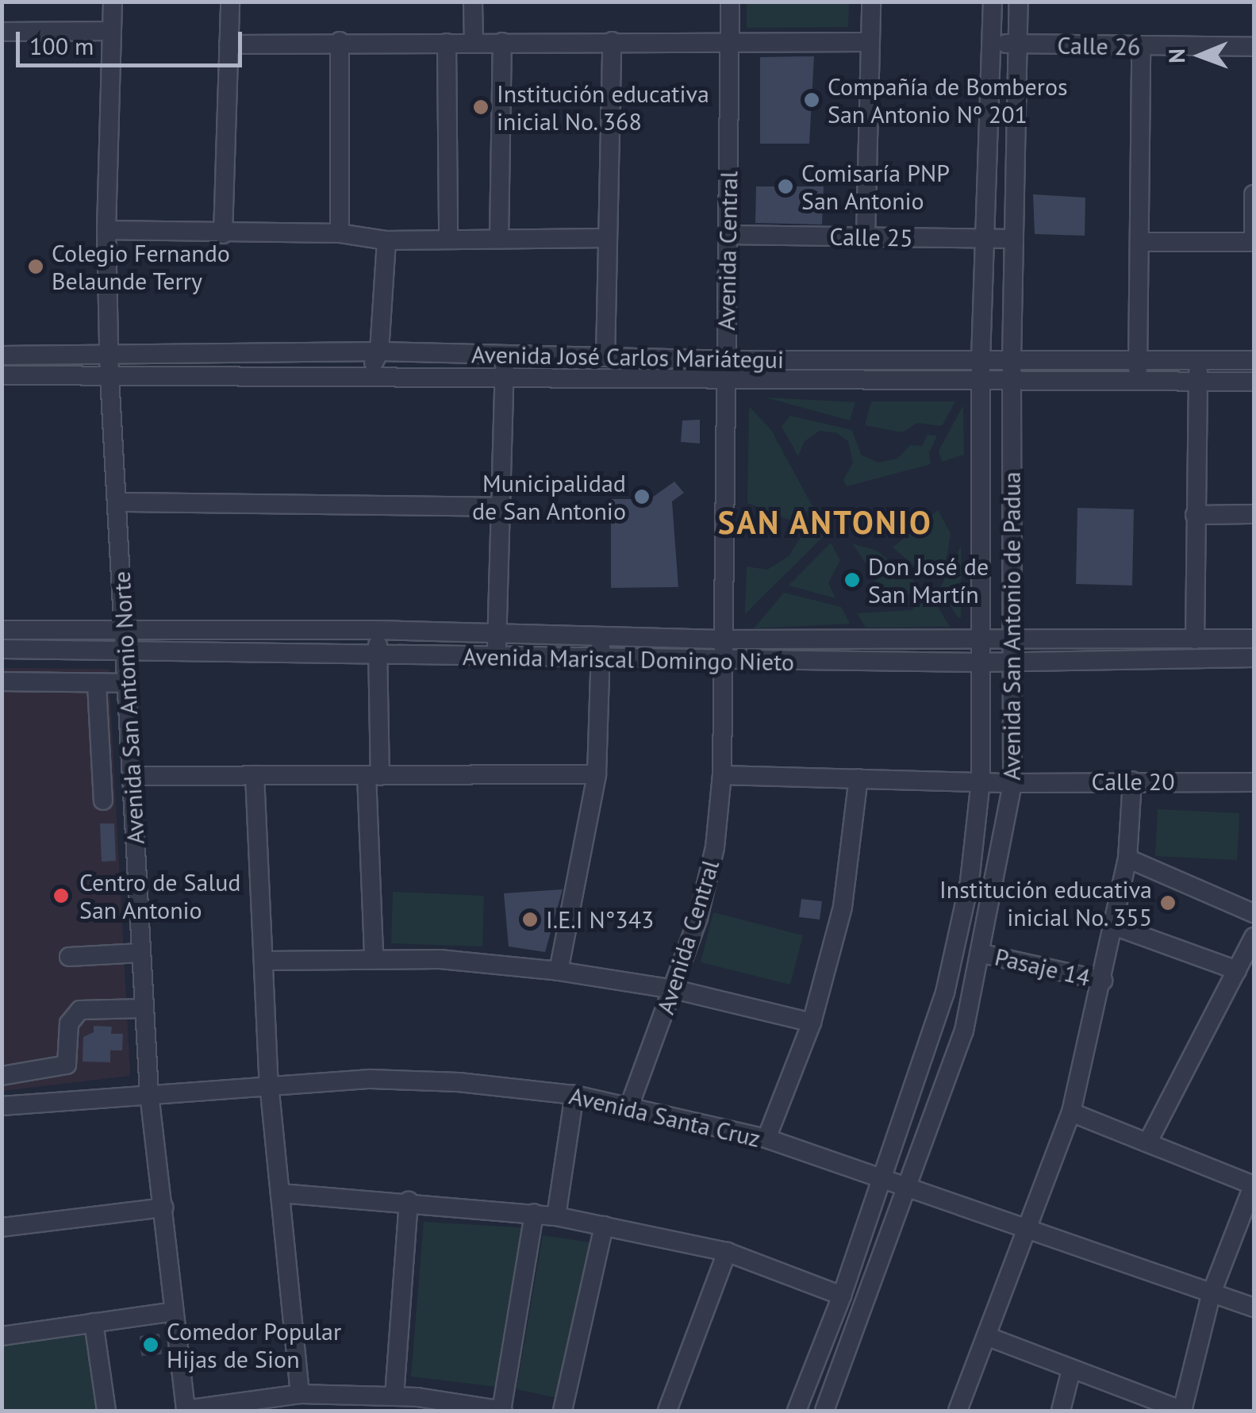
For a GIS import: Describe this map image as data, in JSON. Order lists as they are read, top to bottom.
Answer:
{
  "streets": {
    "street": [
      "Calle 26",
      "Calle 25",
      "Avenida Central",
      "Avenida José Carlos Mariátegui",
      "Avenida San Antonio de Padua",
      "Avenida Mariscal Domingo Nieto",
      "Avenida San Antonio Norte",
      "Calle 20",
      "Pasaje 14",
      "Avenida Santa Cruz"
    ]
  },
  "crossings": [
    ["Calle 26", "Avenida San Antonio de Padua"],
    ["Calle 25", "Avenida Central"],
    ["Calle 25", "Avenida San Antonio de Padua"],
    ["Avenida Central", "Avenida José Carlos Mariátegui"],
    ["Avenida Central", "Avenida Mariscal Domingo Nieto"],
    ["Avenida Central", "Calle 20"],
    ["Avenida Central", "Avenida Santa Cruz"],
    ["Avenida José Carlos Mariátegui", "Avenida San Antonio de Padua"],
    ["Avenida José Carlos Mariátegui", "Avenida San Antonio Norte"],
    ["Avenida San Antonio de Padua", "Avenida Mariscal Domingo Nieto"],
    ["Avenida San Antonio de Padua", "Calle 20"],
    ["Avenida San Antonio de Padua", "Pasaje 14"],
    ["Avenida San Antonio de Padua", "Avenida Santa Cruz"],
    ["Avenida Mariscal Domingo Nieto", "Avenida San Antonio Norte"],
    ["Avenida San Antonio Norte", "Avenida Santa Cruz"]
  ],
  "districts": ["SAN ANTONIO"],
  "places": [
    "Compañía de Bomberos San Antonio Nº 201",
    "Institución educativa inicial No. 368",
    "Comisaría PNP San Antonio",
    "Colegio Fernando Belaunde Terry",
    "Municipalidad de San Antonio",
    "Don José de San Martín",
    "Centro de Salud San Antonio",
    "Institución educativa inicial No. 355",
    "I.E.I N°343",
    "Comedor Popular Hijas de Sion"
  ],
  "scale_bar": "100 m",
  "north": "left"
}
